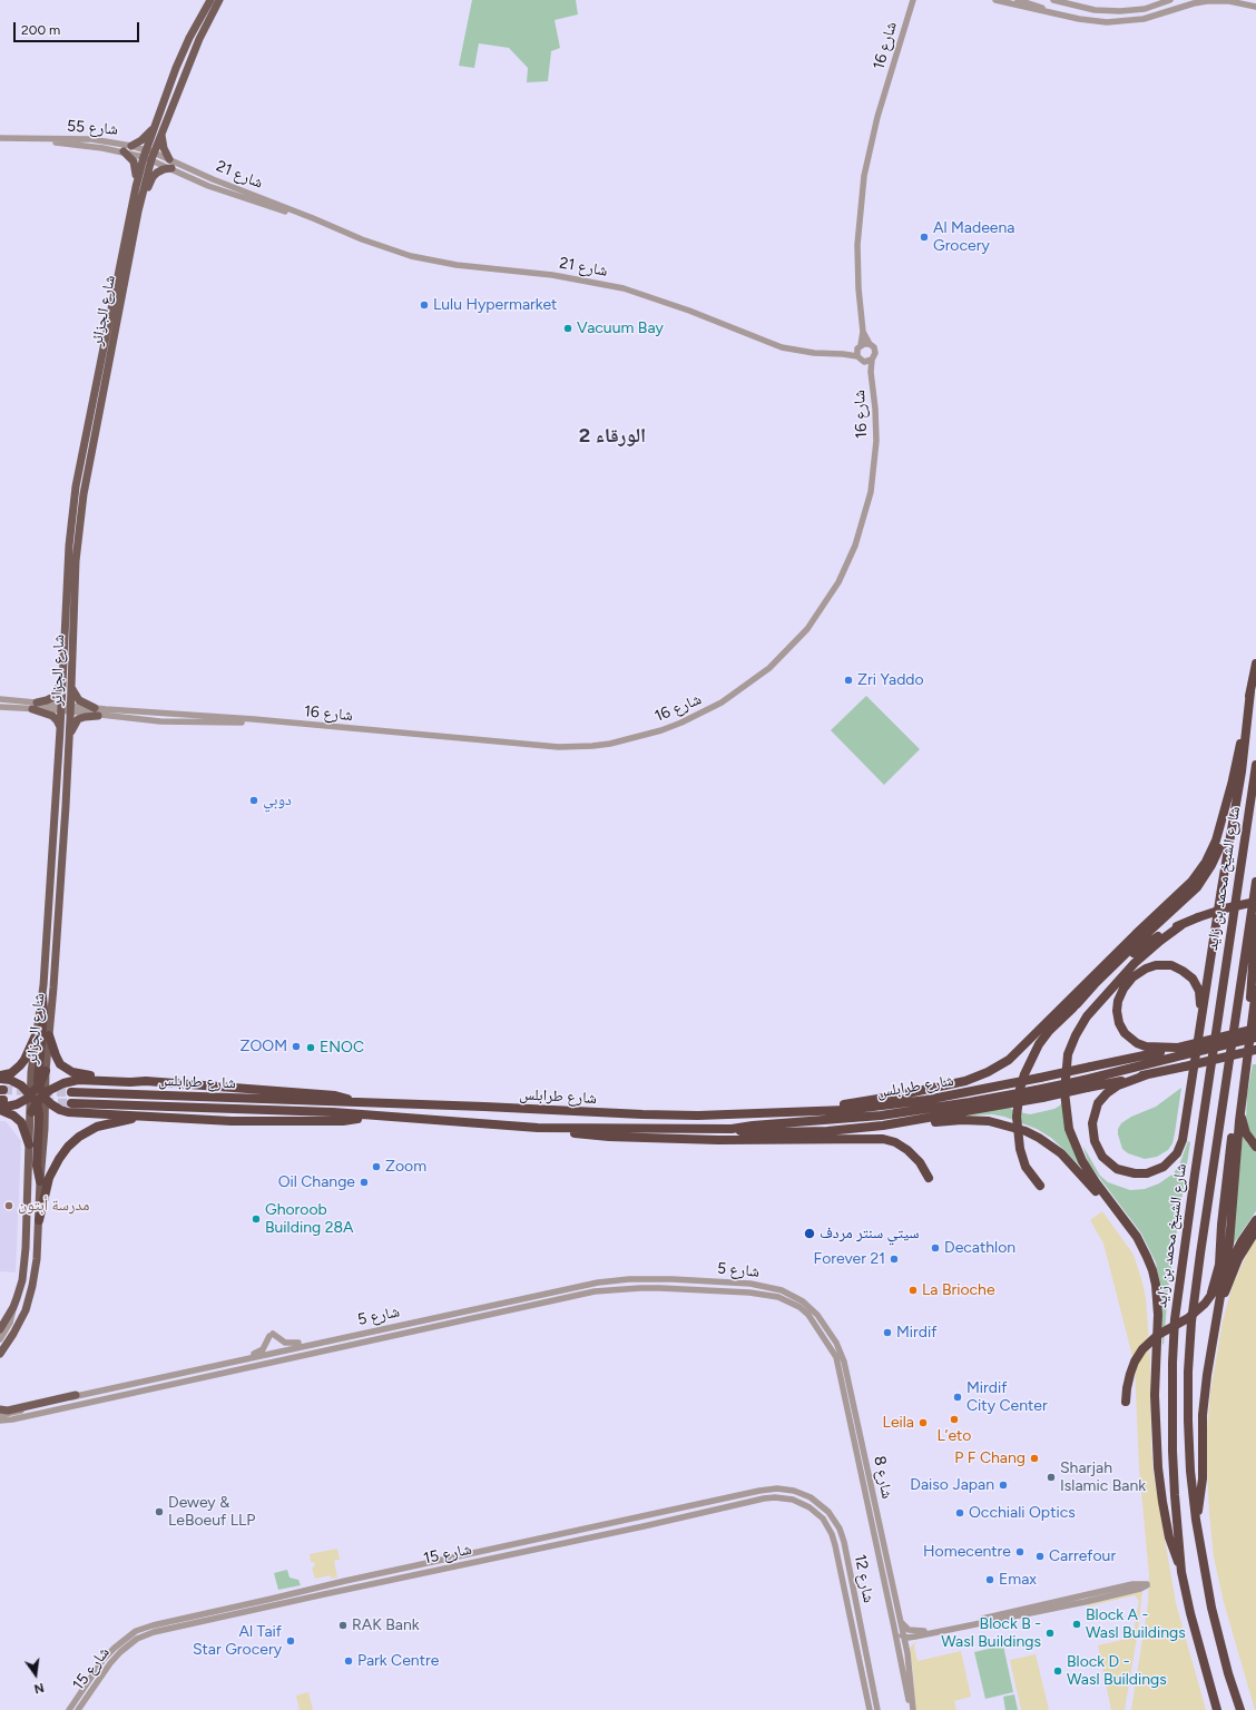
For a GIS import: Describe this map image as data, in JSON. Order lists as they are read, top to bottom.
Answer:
{
  "streets": {
    "highway": ["شارع الشيخ محمد بن زايد", "شارع طرابلس"],
    "main road": ["شارع الجزائر"],
    "street": [
      "شارع 16",
      "شارع 55",
      "شارع 21",
      "شارع 5",
      "شارع 8",
      "شارع 15",
      "شارع 12"
    ]
  },
  "crossings": [
    ["شارع 16", "شارع 21"],
    ["شارع 16", "شارع الجزائر"],
    ["شارع 55", "شارع 21"],
    ["شارع 55", "شارع الجزائر"],
    ["شارع 21", "شارع الجزائر"],
    ["شارع 5", "شارع 8"],
    ["شارع 15", "شارع 12"]
  ],
  "districts": ["الورقاء 2"],
  "places": [
    "Al Madeena Grocery",
    "Lulu Hypermarket",
    "Vacuum Bay",
    "Zri Yaddo",
    "دوبي",
    "ZOOM",
    "ENOC",
    "Zoom",
    "Oil Change",
    "مدرسة أبتون",
    "Ghoroob Building 28A",
    "سيتي سنتر مردف",
    "Decathlon",
    "Forever 21",
    "La Brioche",
    "Mirdif",
    "Mirdif City Center",
    "L’eto",
    "Leila",
    "P F Chang",
    "Sharjah Islamic Bank",
    "Daiso Japan",
    "Dewey & LeBoeuf LLP",
    "Occhiali Optics",
    "Homecentre",
    "Carrefour",
    "Emax",
    "Block A - Wasl Buildings",
    "RAK Bank",
    "Block B - Wasl Buildings",
    "Al Taif Star Grocery",
    "Park Centre",
    "Block D - Wasl Buildings"
  ],
  "scale_bar": "200 m",
  "north": "bottom"
}
